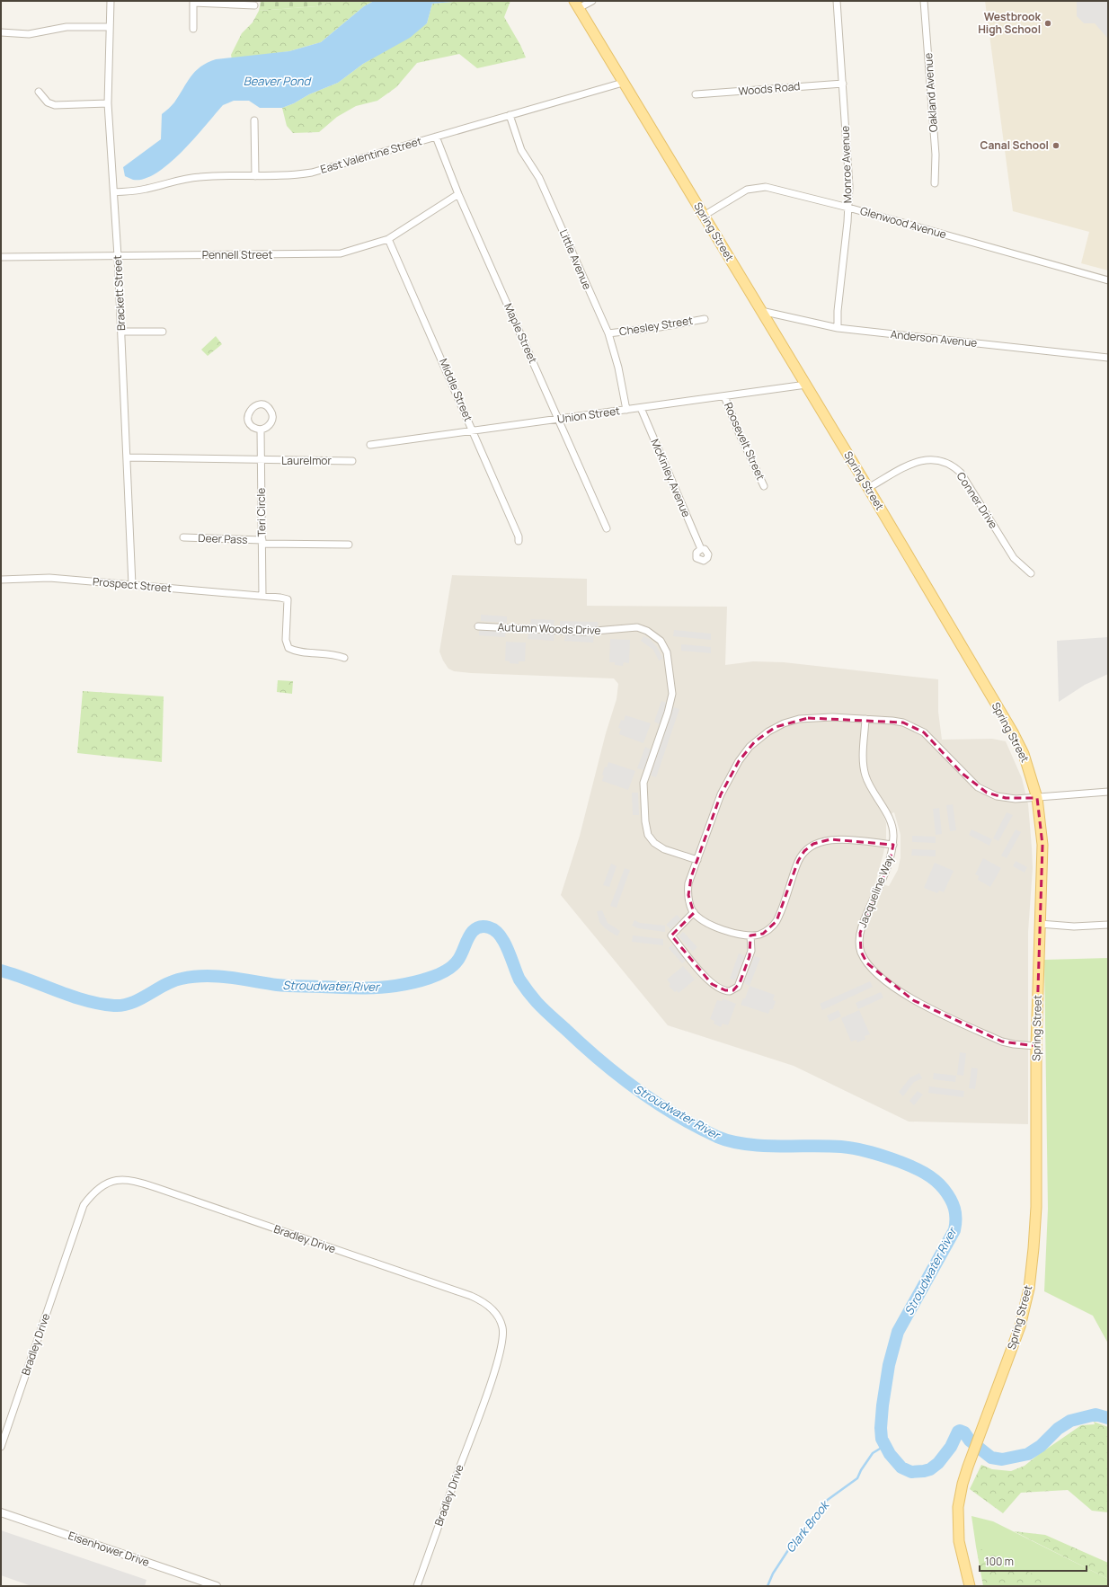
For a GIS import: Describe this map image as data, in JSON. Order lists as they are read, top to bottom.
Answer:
{
  "streets": {
    "main road": ["Spring Street"],
    "street": [
      "Woods Road",
      "Oakland Avenue",
      "East Valentine Street",
      "Monroe Avenue",
      "Glenwood Avenue",
      "Pennell Street",
      "Little Avenue",
      "Brackett Street",
      "Chesley Street",
      "Maple Street",
      "Anderson Avenue",
      "Middle Street",
      "Union Street",
      "Roosevelt Street",
      "Laurelmor",
      "McKinley Avenue",
      "Conner Drive",
      "Teri Circle",
      "Deer Pass",
      "Prospect Street",
      "Autumn Woods Drive",
      "Jacqueline Way",
      "Bradley Drive",
      "Eisenhower Drive"
    ]
  },
  "crossings": [
    ["Woods Road", "Monroe Avenue"],
    ["East Valentine Street", "Spring Street"],
    ["East Valentine Street", "Little Avenue"],
    ["East Valentine Street", "Brackett Street"],
    ["East Valentine Street", "Maple Street"],
    ["Monroe Avenue", "Glenwood Avenue"],
    ["Monroe Avenue", "Anderson Avenue"],
    ["Glenwood Avenue", "Spring Street"],
    ["Spring Street", "Anderson Avenue"],
    ["Spring Street", "Union Street"],
    ["Spring Street", "Conner Drive"],
    ["Spring Street", "Jacqueline Way"],
    ["Pennell Street", "Brackett Street"],
    ["Pennell Street", "Maple Street"],
    ["Pennell Street", "Middle Street"],
    ["Little Avenue", "Chesley Street"],
    ["Little Avenue", "Union Street"],
    ["Brackett Street", "Laurelmor"],
    ["Brackett Street", "Prospect Street"],
    ["Maple Street", "Union Street"],
    ["Middle Street", "Union Street"],
    ["Union Street", "Roosevelt Street"],
    ["Union Street", "McKinley Avenue"],
    ["Laurelmor", "Teri Circle"],
    ["Teri Circle", "Deer Pass"],
    ["Teri Circle", "Prospect Street"]
  ],
  "water": ["Beaver Pond", "Stroudwater River", "Clark Brook"],
  "places": ["Westbrook High School", "Canal School"],
  "scale_bar": "100 m"
}
